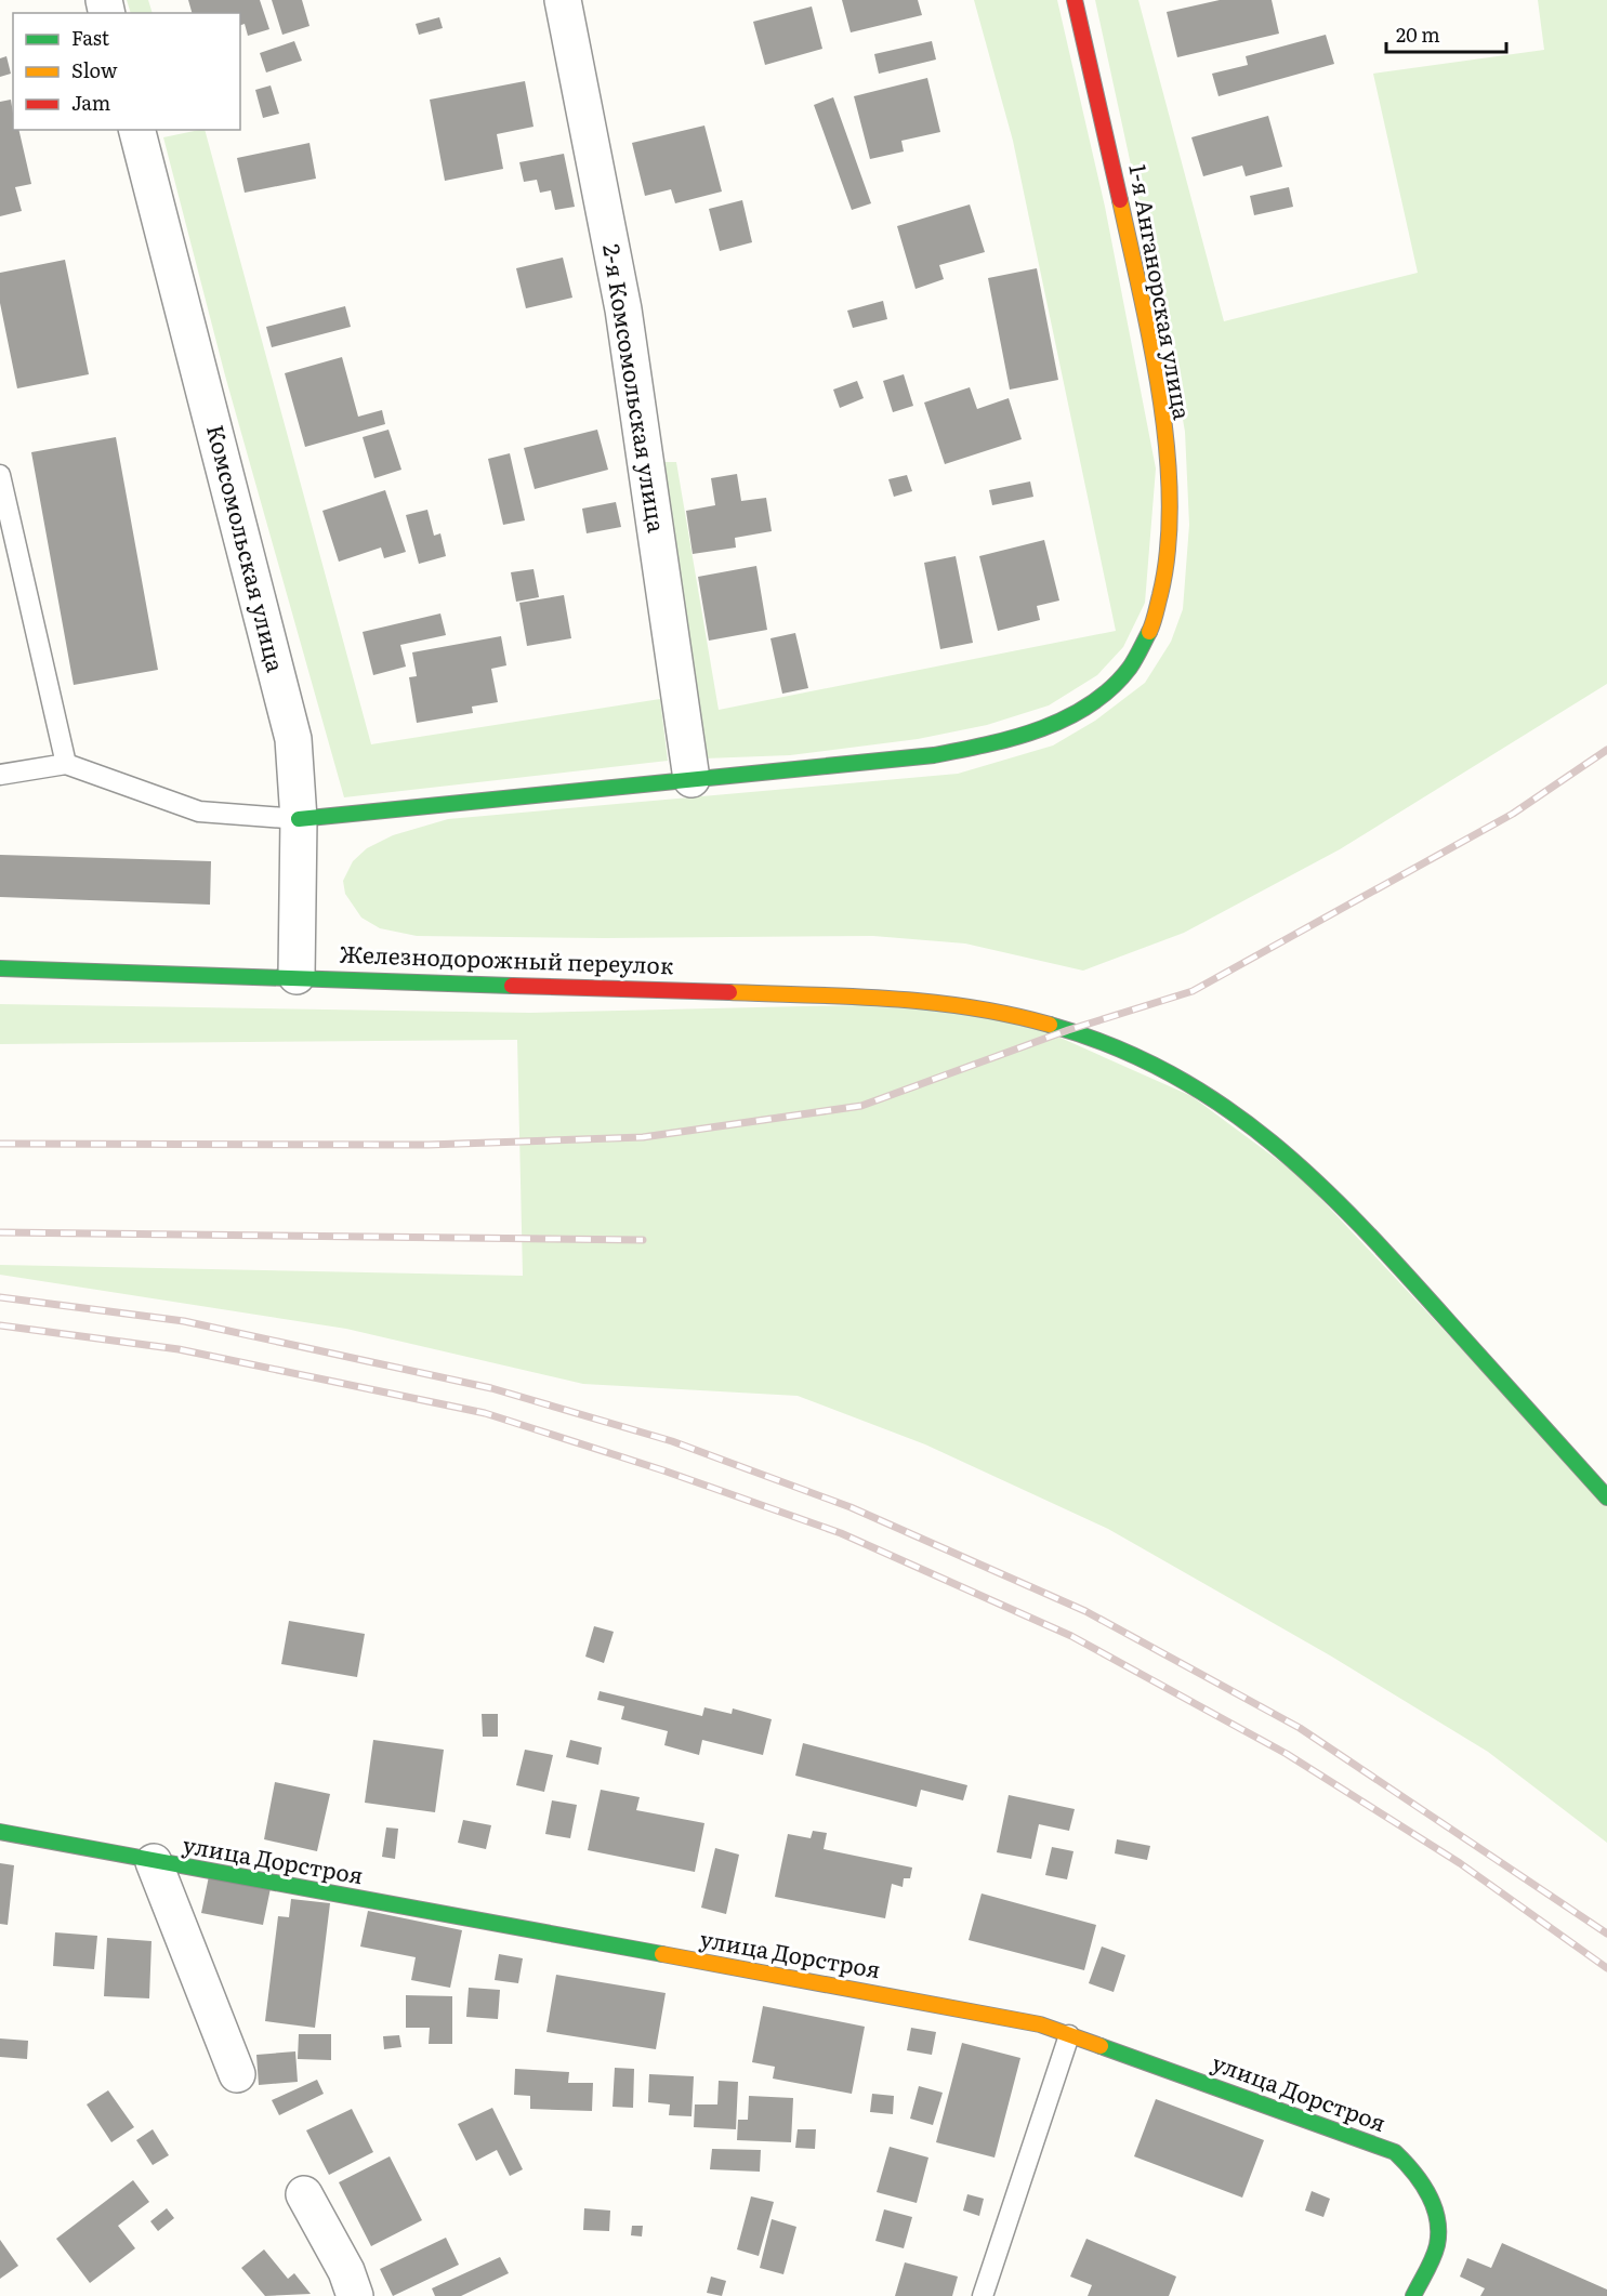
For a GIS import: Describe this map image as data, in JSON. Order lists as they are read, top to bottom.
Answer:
{
  "streets": {
    "street": [
      "1-я Анганорская улица",
      "2-я Комсомольская улица",
      "Комсомольская улица",
      "Железнодорожный переулок",
      "улица Дорстроя"
    ]
  },
  "crossings": [
    ["1-я Анганорская улица", "2-я Комсомольская улица"],
    ["1-я Анганорская улица", "Комсомольская улица"],
    ["Комсомольская улица", "Железнодорожный переулок"]
  ],
  "legend": ["Fast", "Slow", "Jam"],
  "scale_bar": "20 m"
}
